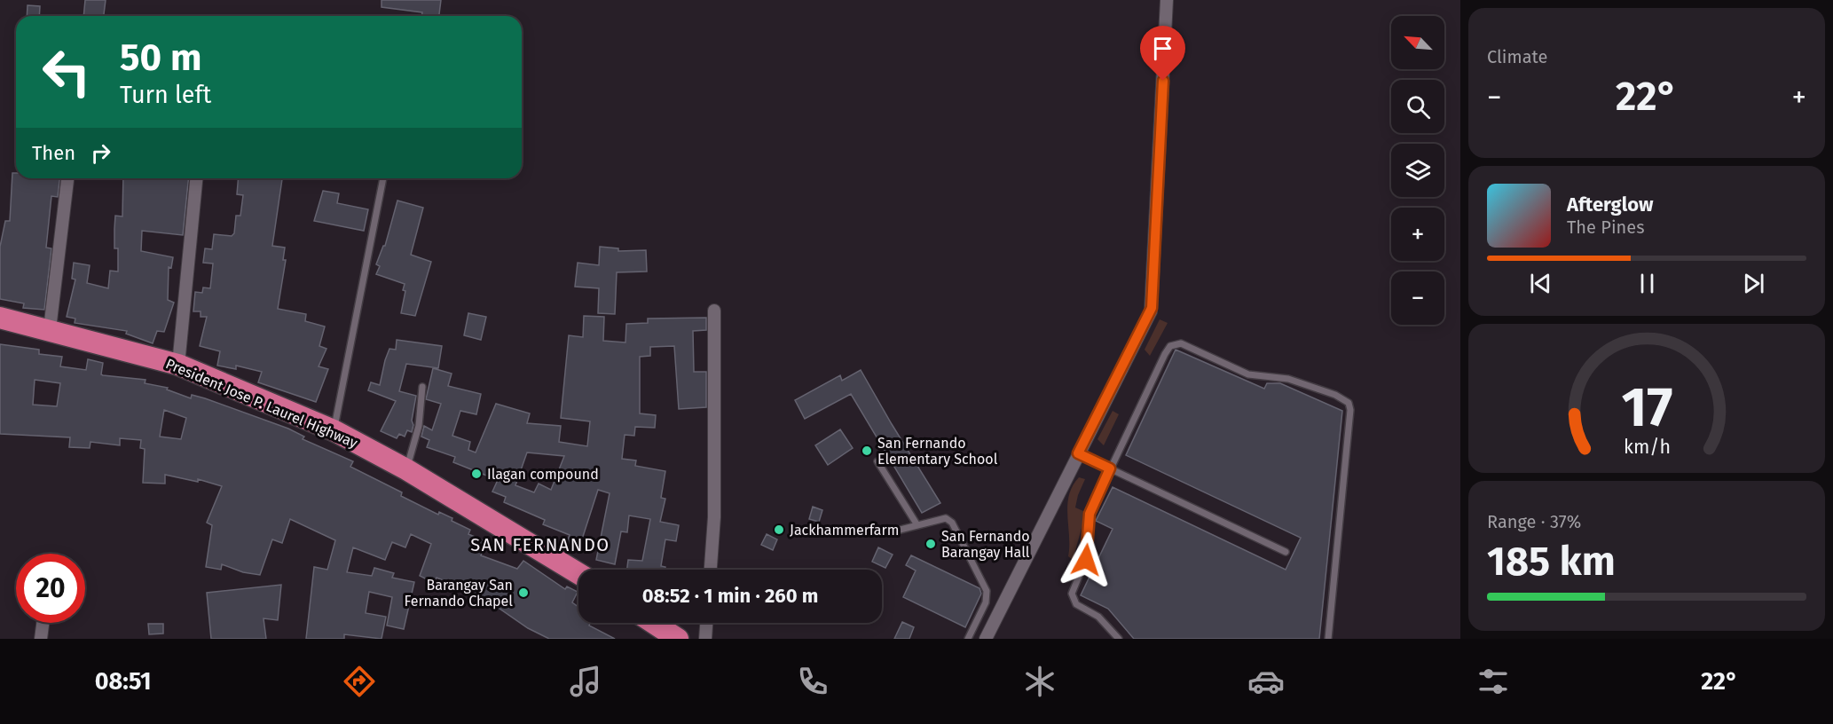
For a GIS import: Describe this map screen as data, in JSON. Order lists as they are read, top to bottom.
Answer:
{
  "streets": {
    "highway": ["President Jose P. Laurel Highway"]
  },
  "districts": ["SAN FERNANDO"],
  "places": [
    "San Fernando Elementary School",
    "Ilagan compound",
    "Jackhammerfarm",
    "San Fernando Barangay Hall",
    "Barangay San Fernando Chapel"
  ],
  "north": "top left",
  "page": {
    "tile": [
      "Climate",
      ["Range · 37%", "185 km"]
    ],
    "map_buttons": ["+", "−"],
    "turn": ["50 m", "Turn left"],
    "heat": ["−", "22°", "+"],
    "then": "Then",
    "song": ["Afterglow", "The Pines"],
    "limit": "20",
    "trip": "08:52 · 1 min · 260 m",
    "tabs": ["08:51", "22°"],
    "gauge": ["17", "km/h"]
  }
}
